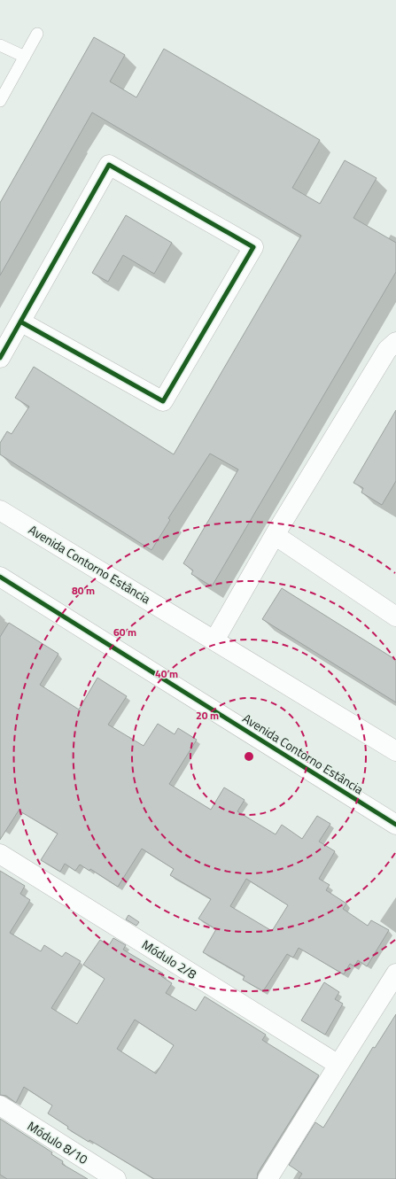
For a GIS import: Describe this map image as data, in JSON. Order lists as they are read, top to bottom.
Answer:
{
  "streets": {
    "street": ["Avenida Contorno Estância", "Módulo 2/8", "Módulo 8/10"]
  },
  "rings": [
    "80 m",
    "60 m",
    "40 m",
    "20 m"
  ]
}
